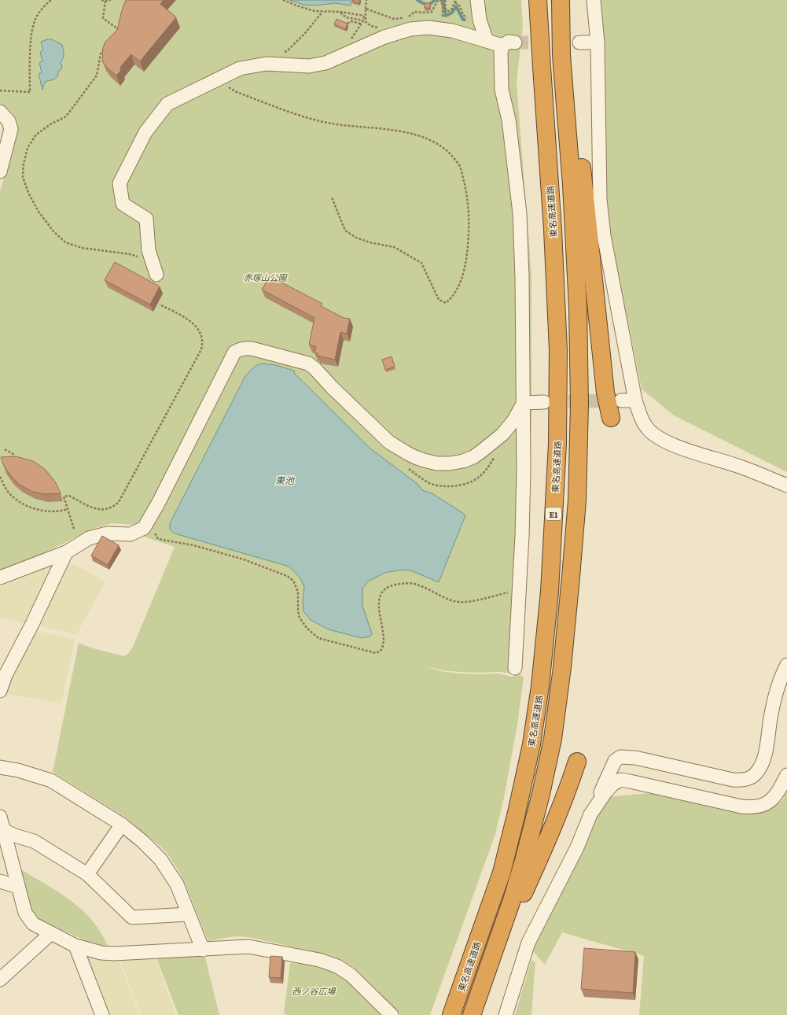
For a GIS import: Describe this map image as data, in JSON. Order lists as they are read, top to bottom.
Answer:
{
  "streets": {
    "highway": ["東名高速道路", "E1"]
  },
  "water": ["東池"],
  "parks": ["赤塚山公園", "西ノ谷広場"]
}
